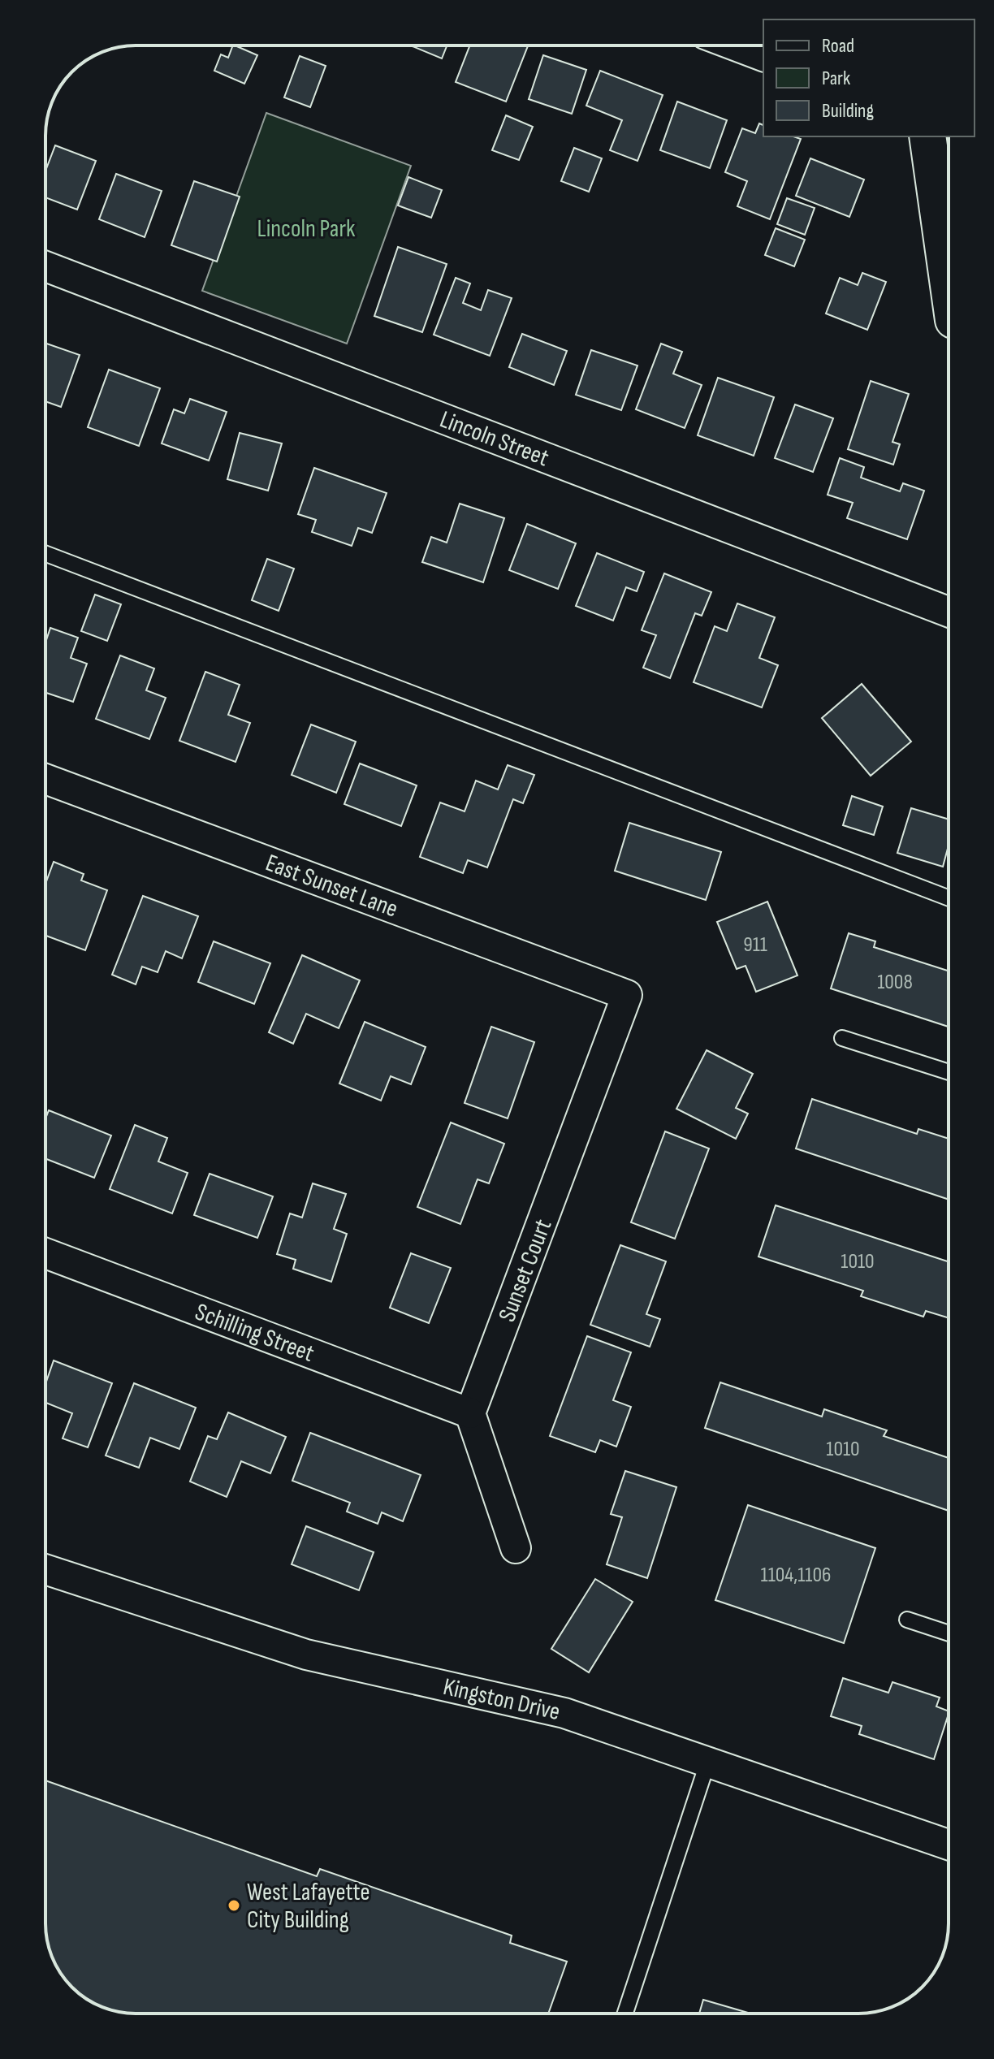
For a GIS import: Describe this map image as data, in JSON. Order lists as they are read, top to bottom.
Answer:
{
  "streets": {
    "street": [
      "Lincoln Street",
      "East Sunset Lane",
      "Sunset Court",
      "Schilling Street",
      "Kingston Drive"
    ]
  },
  "crossings": [
    ["East Sunset Lane", "Sunset Court"],
    ["Sunset Court", "Schilling Street"]
  ],
  "parks": ["Lincoln Park"],
  "places": ["West Lafayette City Building"],
  "house_numbers": [
    "911",
    "1008",
    "1010",
    "1010",
    "1104,1106"
  ],
  "legend": ["Road", "Park", "Building"]
}
